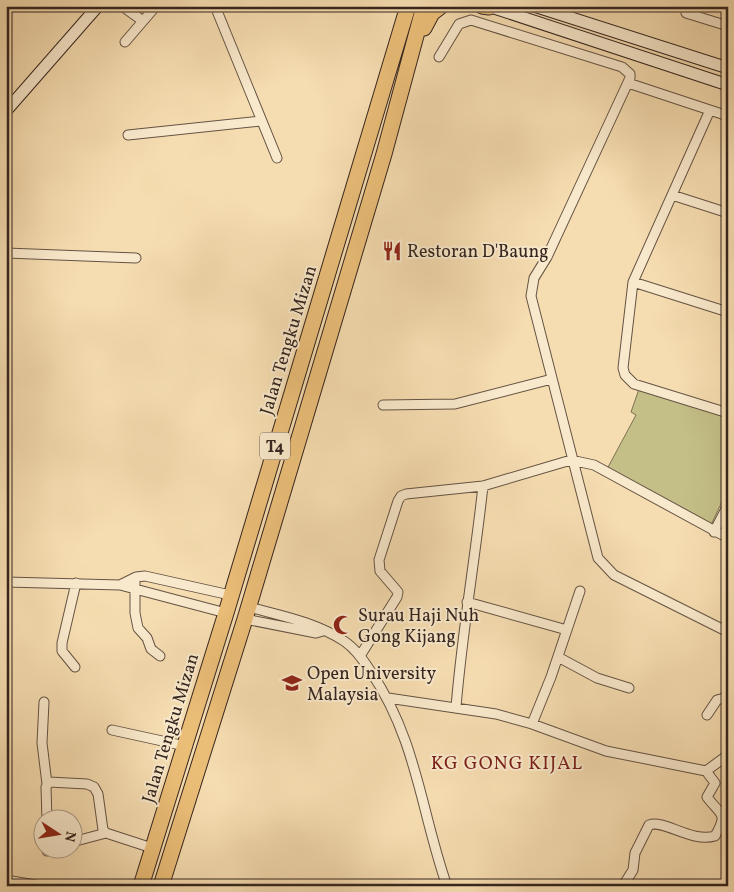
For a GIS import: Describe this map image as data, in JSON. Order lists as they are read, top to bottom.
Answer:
{
  "streets": {
    "highway": ["Jalan Tengku Mizan", "T4"]
  },
  "districts": ["KG GONG KIJAL"],
  "places": {
    "restaurant": ["Restoran D'Baung"],
    "mosque": ["Surau Haji Nuh Gong Kijang"],
    "school or university": ["Open University Malaysia"]
  },
  "north": "right"
}
